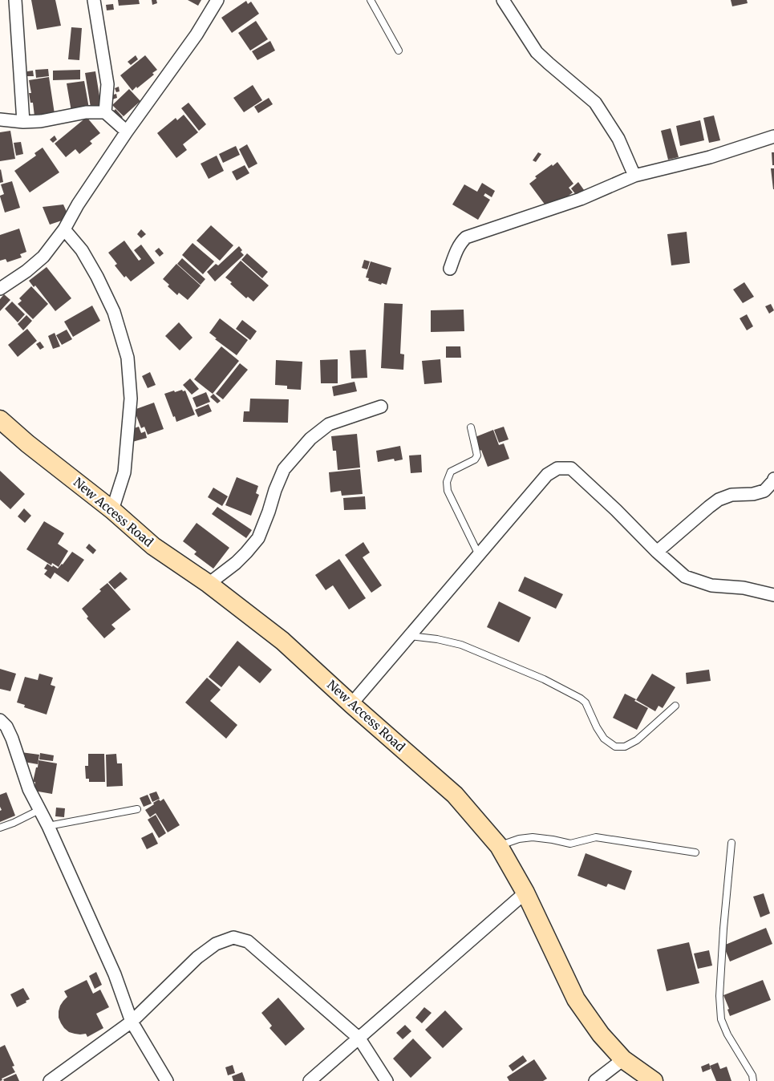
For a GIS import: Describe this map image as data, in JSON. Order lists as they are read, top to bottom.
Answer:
{
  "streets": {
    "main road": ["New Access Road"]
  }
}
